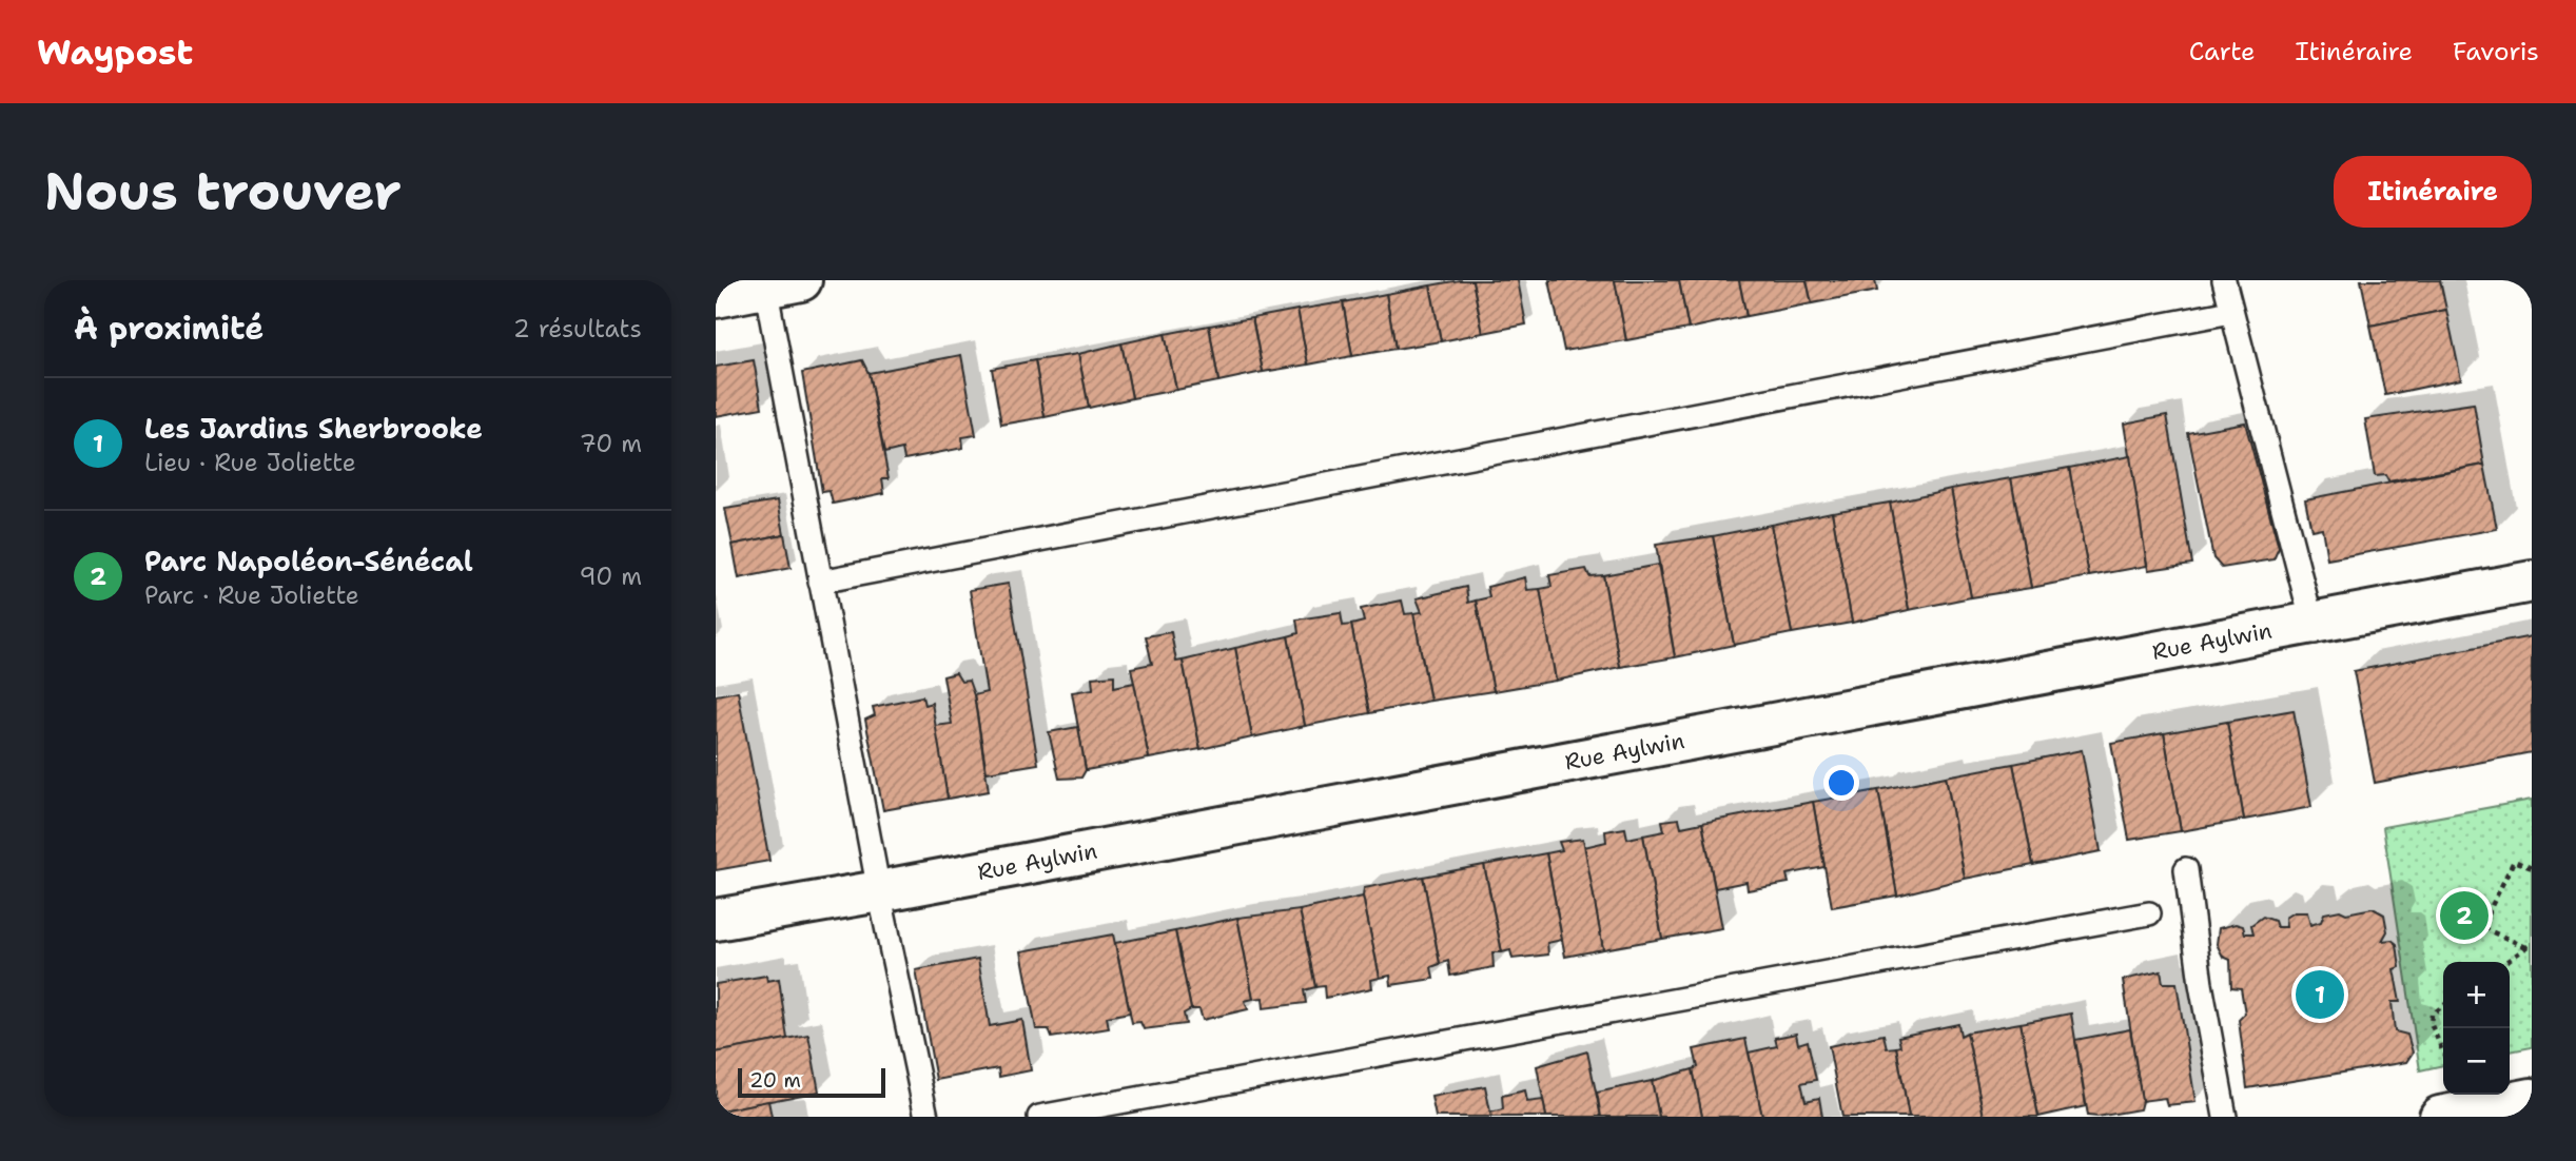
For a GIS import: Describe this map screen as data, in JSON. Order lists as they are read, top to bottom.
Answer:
{
  "streets": {
    "street": ["Rue Aylwin"]
  },
  "scale_bar": "20 m",
  "page": {
    "header": "Waypost",
    "nav": ["Carte", "Itinéraire", "Favoris"],
    "buttons": "Itinéraire",
    "title": "Nous trouver",
    "heading": ["À proximité", "2 résultats"],
    "list": [
      {
        "mark": "1",
        "name": "Les Jardins Sherbrooke",
        "note": "Lieu · Rue Joliette",
        "value": "70 m"
      },
      {
        "mark": "2",
        "name": "Parc Napoléon-Sénécal",
        "note": "Parc · Rue Joliette",
        "value": "90 m"
      }
    ],
    "pins": ["2", "1"],
    "map_buttons": ["+", "−"],
    "scale": "20 m"
  }
}
